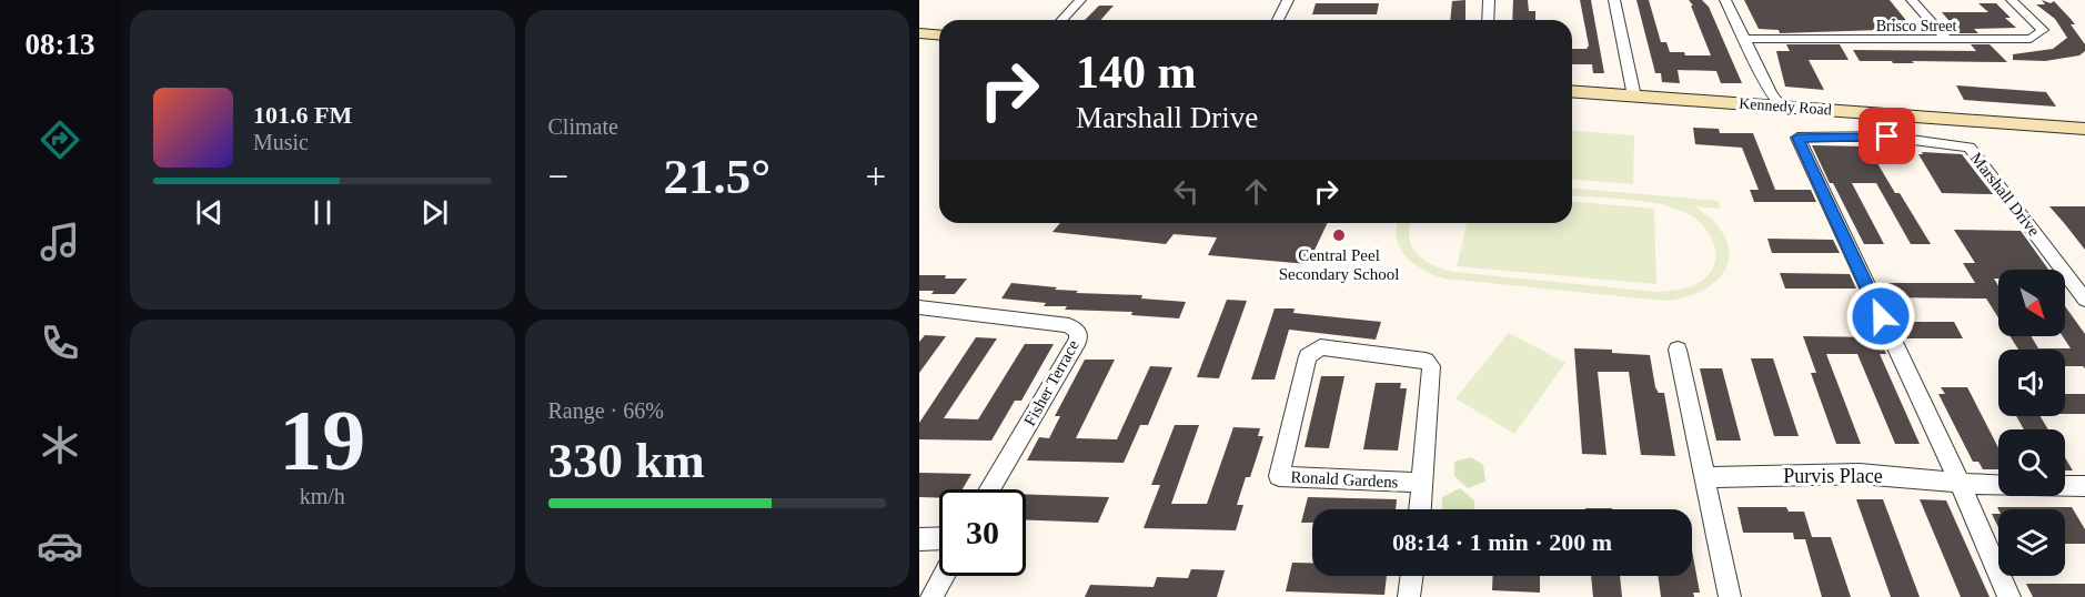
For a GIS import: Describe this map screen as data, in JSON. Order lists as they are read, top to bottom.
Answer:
{
  "streets": {
    "main road": ["Kennedy Road"],
    "street": [
      "Brisco Street",
      "Marshall Drive",
      "Fisher Terrace",
      "Purvis Place",
      "Ronald Gardens"
    ]
  },
  "crossings": [
    ["Marshall Drive", "Purvis Place"]
  ],
  "places": ["Central Peel Secondary School"],
  "north": "bottom right",
  "page": {
    "tabs": "08:13",
    "tile": [
      "Climate",
      ["19", "km/h"],
      ["Range · 66%", "330 km"]
    ],
    "turn": ["140 m", "Marshall Drive"],
    "song": ["101.6 FM", "Music"],
    "heat": ["−", "21.5°", "+"],
    "limit": "30",
    "trip": "08:14 · 1 min · 200 m"
  }
}
